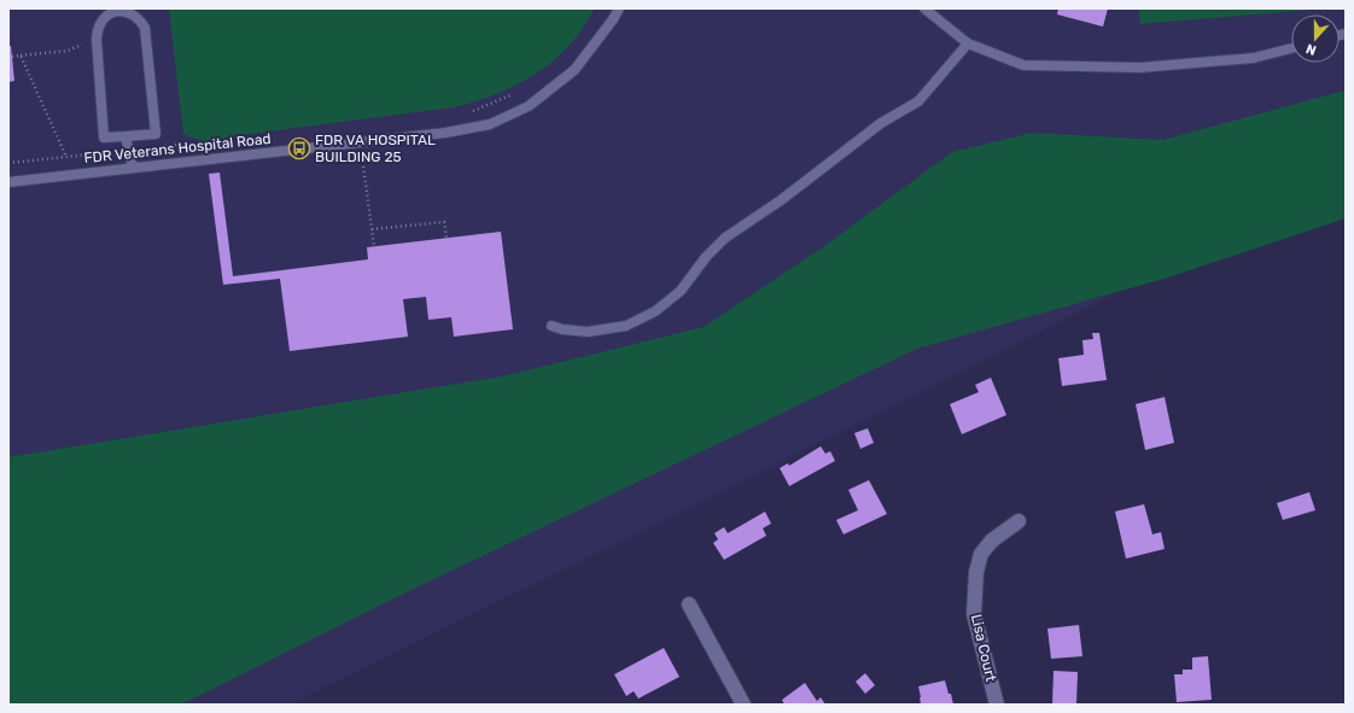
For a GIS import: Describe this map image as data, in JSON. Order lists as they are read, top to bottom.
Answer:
{
  "streets": {
    "street": ["Lisa Court"],
    "lane": ["FDR Veterans Hospital Road"]
  },
  "places": {
    "bus stop": ["FDR VA HOSPITAL BUILDING 25"]
  },
  "north": "bottom"
}
